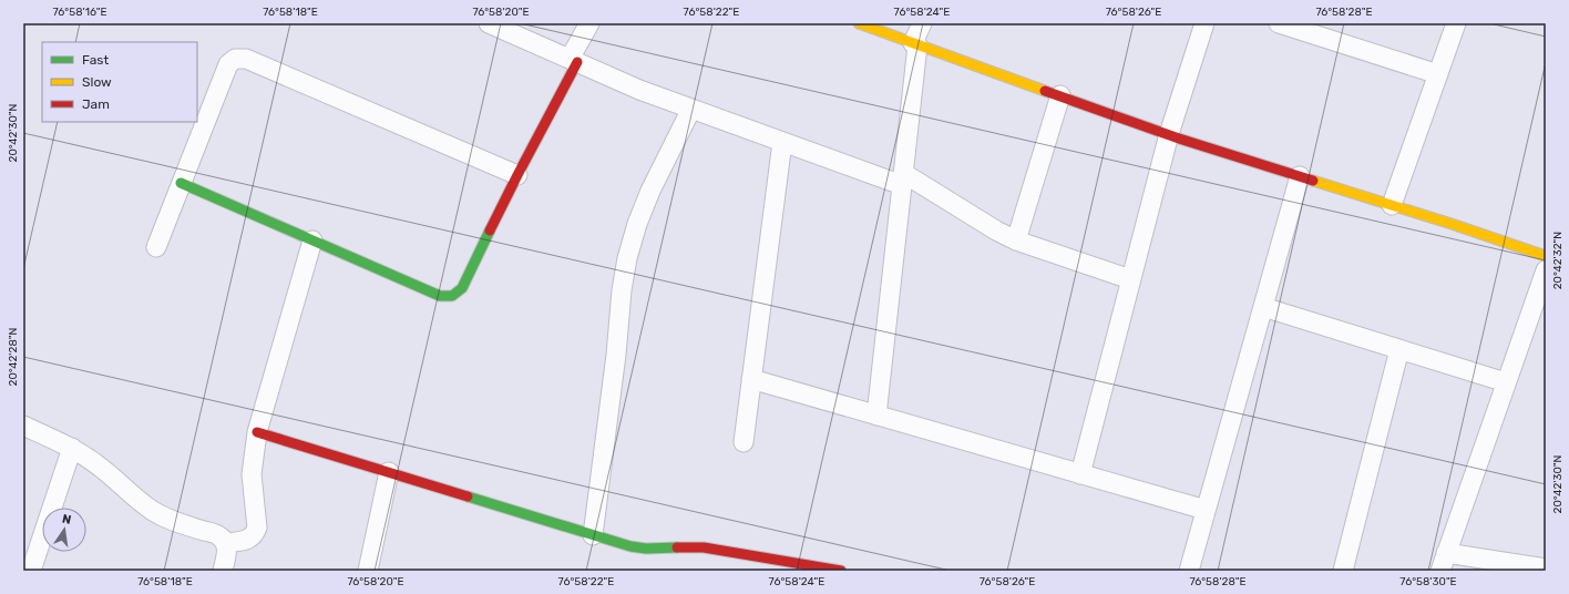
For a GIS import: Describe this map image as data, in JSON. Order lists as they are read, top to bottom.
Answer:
{
  "legend": ["Fast", "Slow", "Jam"],
  "north": "top",
  "coordinates": [
    "76°58'16\"E",
    "76°58'18\"E",
    "76°58'20\"E",
    "76°58'22\"E",
    "76°58'24\"E",
    "76°58'26\"E",
    "76°58'28\"E",
    "20°42'30\"N",
    "20°42'32\"N",
    "20°42'28\"N",
    "76°58'30\"E"
  ]
}
